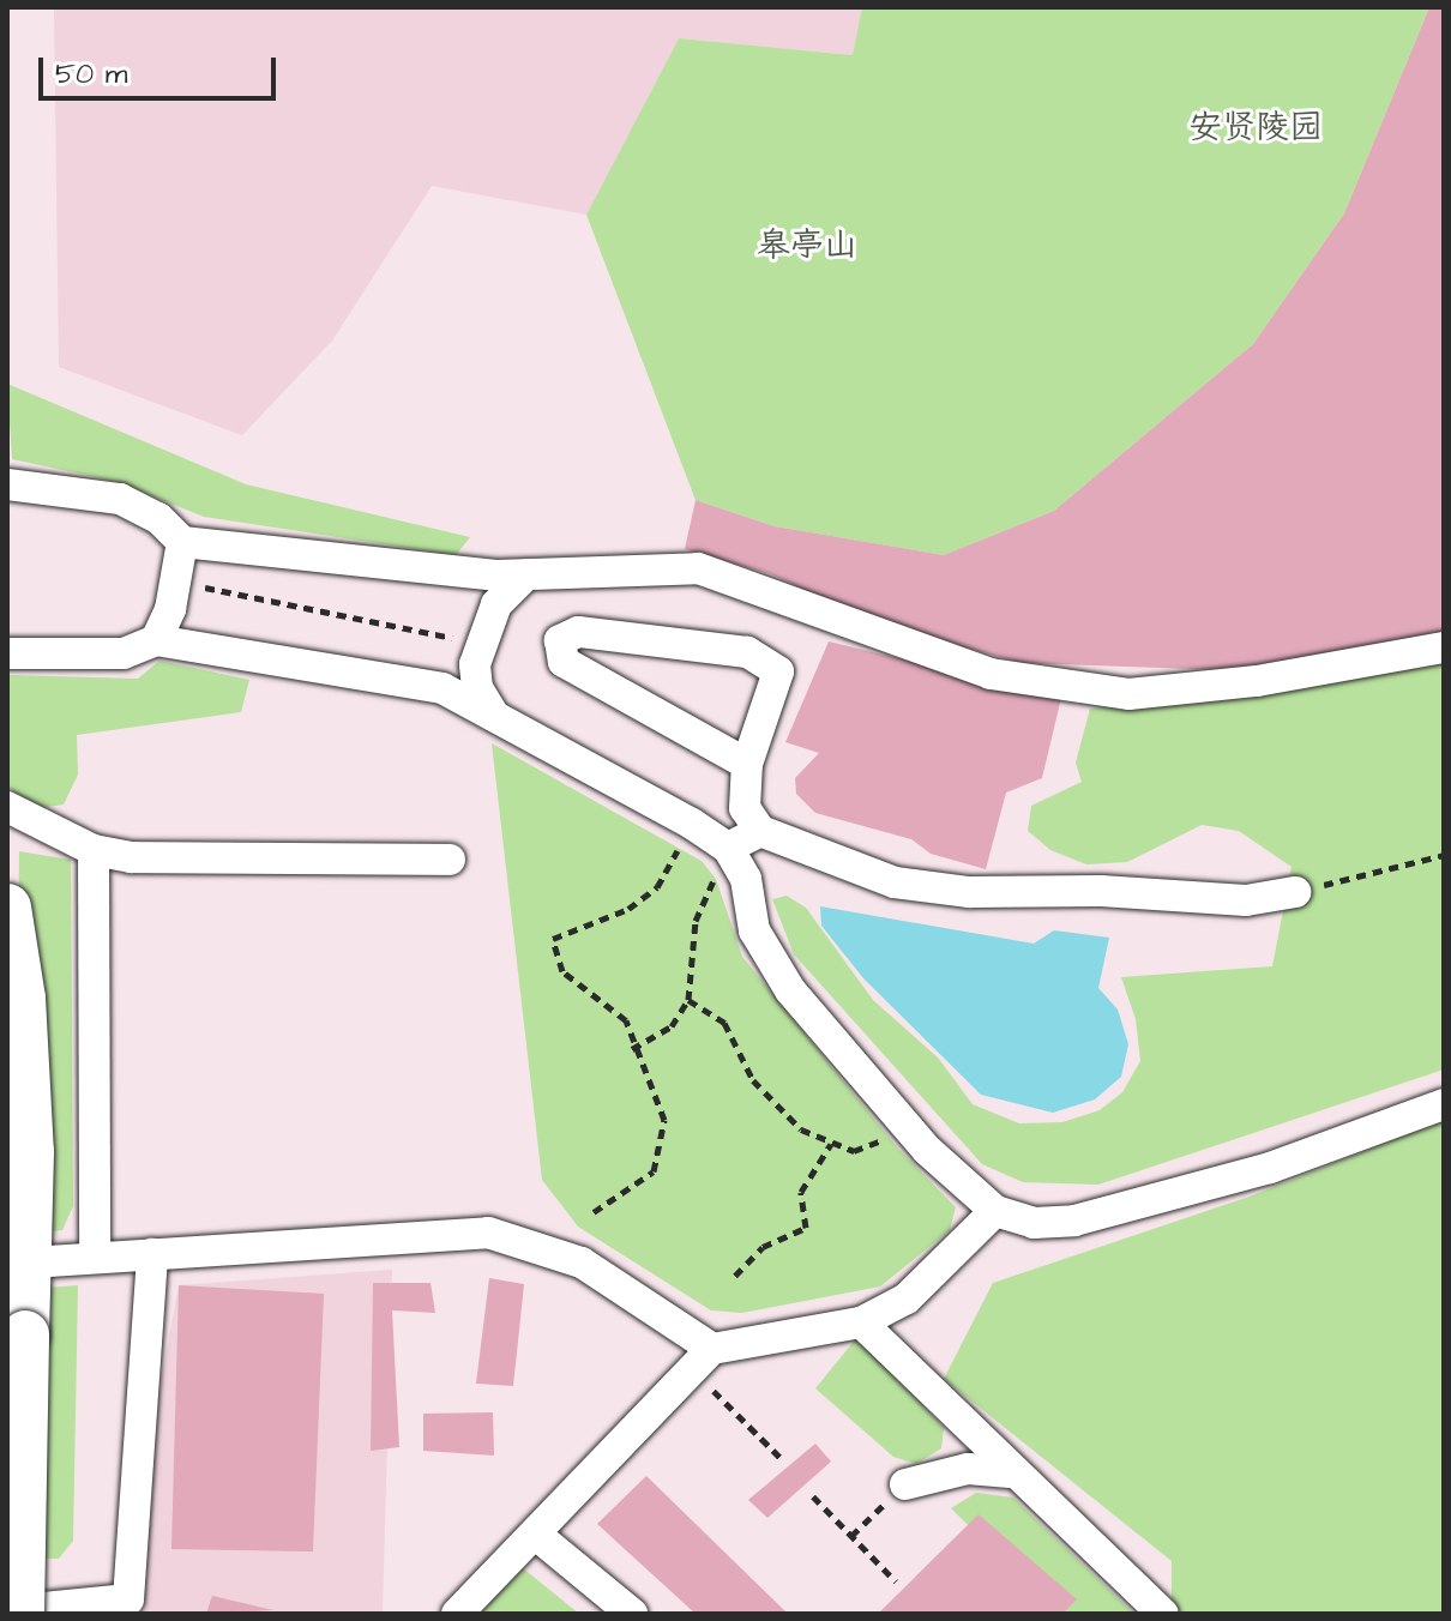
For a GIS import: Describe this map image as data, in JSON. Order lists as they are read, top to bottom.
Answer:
{
  "parks": ["安贤陵园", "皋亭山"],
  "scale_bar": "50 m"
}
